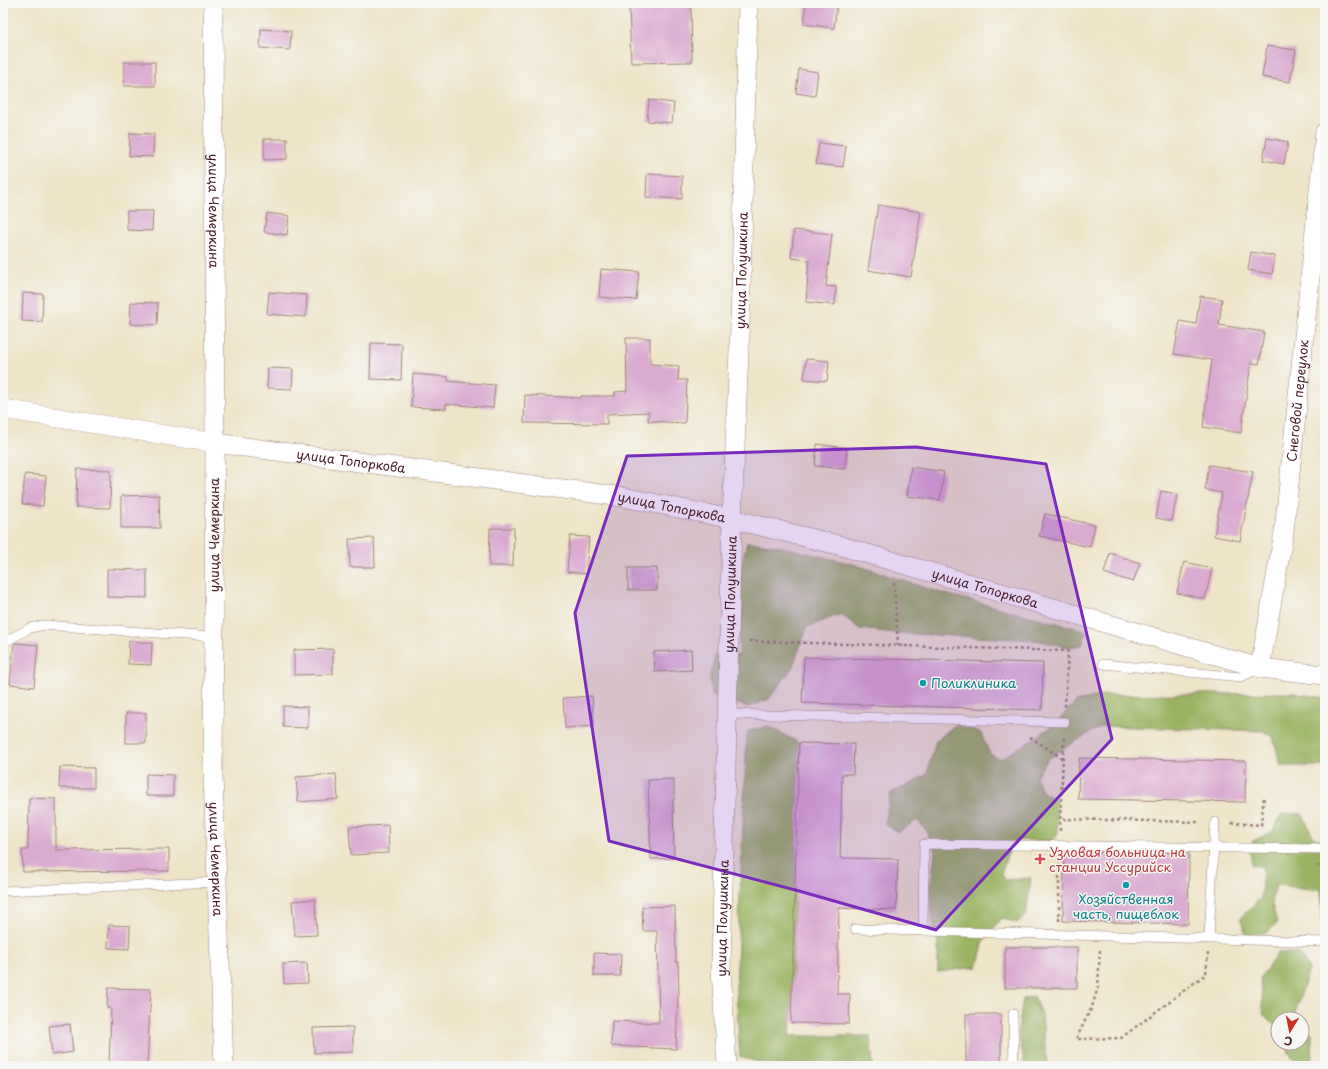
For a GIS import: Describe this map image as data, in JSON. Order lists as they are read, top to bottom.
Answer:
{
  "streets": {
    "street": [
      "улица Чемеркина",
      "улица Полушкина",
      "Снеговой переулок",
      "улица Топоркова"
    ]
  },
  "crossings": [
    ["улица Чемеркина", "улица Топоркова"],
    ["улица Полушкина", "улица Топоркова"],
    ["Снеговой переулок", "улица Топоркова"]
  ],
  "places": {
    "other": ["Поликлиника", "Хозяйственная часть, пищеблок"],
    "health": ["Узловая больница на станции Уссурийск"]
  },
  "north": "bottom"
}
